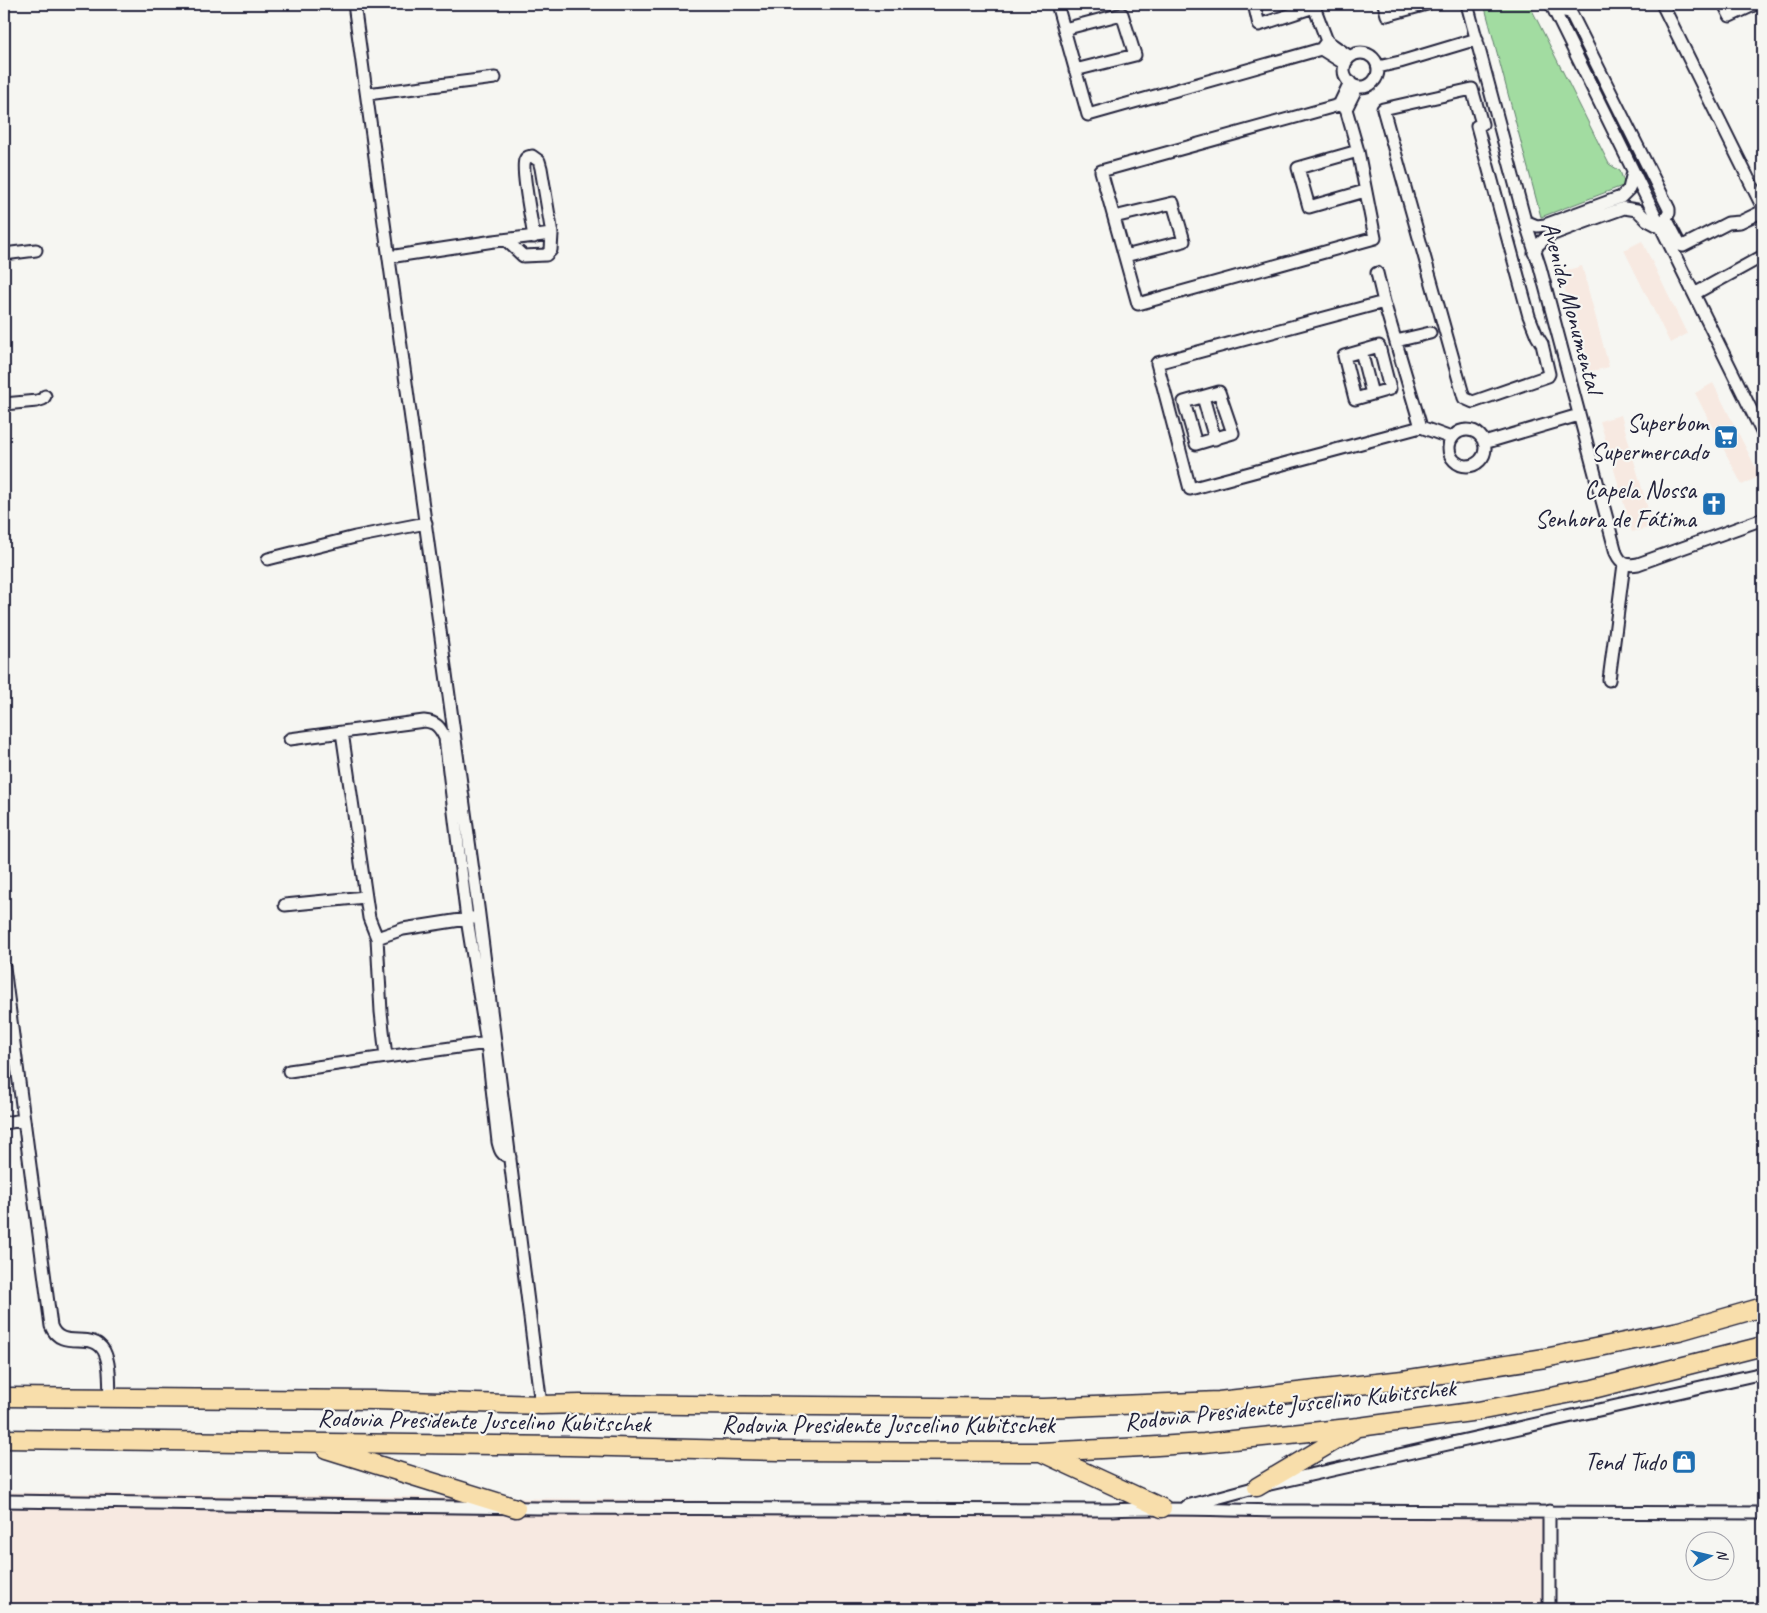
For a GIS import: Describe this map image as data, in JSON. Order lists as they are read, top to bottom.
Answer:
{
  "streets": {
    "highway": ["Rodovia Presidente Juscelino Kubitschek"],
    "street": ["Avenida Monumental"]
  },
  "places": {
    "supermarket": ["Superbom Supermercado"],
    "church": ["Capela Nossa Senhora de Fátima"],
    "shop": ["Tend Tudo"]
  },
  "north": "right"
}
